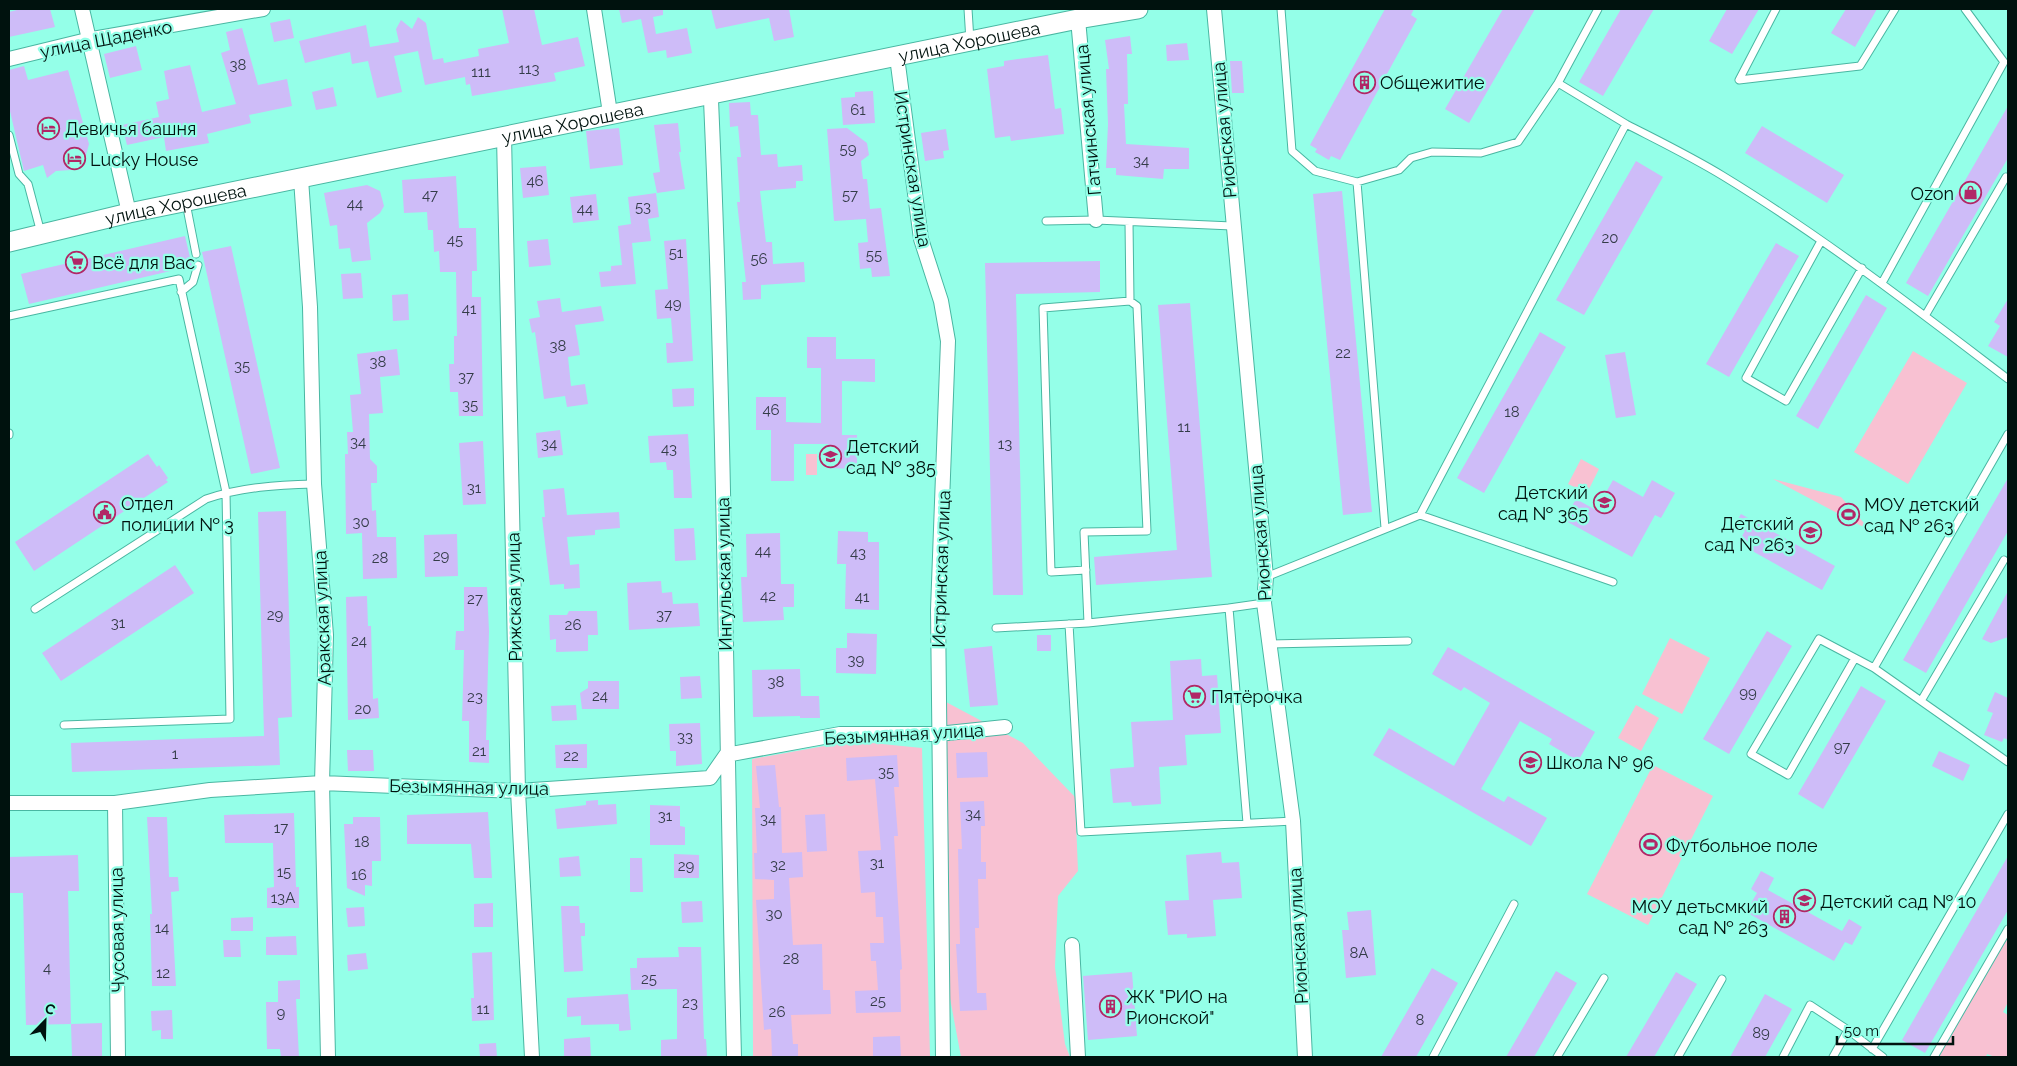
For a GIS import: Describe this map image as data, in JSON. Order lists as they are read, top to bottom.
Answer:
{
  "streets": {
    "main road": ["улица Хорошева"],
    "street": [
      "улица Щаденко",
      "Гатчинская улица",
      "Рионская улица",
      "Истринская улица",
      "Ингульская улица",
      "Рижская улица",
      "Аракская улица",
      "Безымянная улица",
      "Чусовая улица"
    ]
  },
  "crossings": [
    ["улица Хорошева", "Гатчинская улица"],
    ["улица Хорошева", "Истринская улица"],
    ["улица Хорошева", "Ингульская улица"],
    ["улица Хорошева", "Рижская улица"],
    ["улица Хорошева", "Аракская улица"],
    ["Истринская улица", "Безымянная улица"],
    ["Ингульская улица", "Безымянная улица"],
    ["Рижская улица", "Безымянная улица"],
    ["Аракская улица", "Безымянная улица"],
    ["Безымянная улица", "Чусовая улица"]
  ],
  "places": {
    "building": ["Общежитие", "МОУ детьсмкий сад № 263", "ЖК \"РИО на Рионской\""],
    "hotel": ["Девичья башня", "Lucky House"],
    "shop": ["Ozon"],
    "supermarket": ["Всё для Вас", "Пятёрочка"],
    "school or university": [
      "Детский сад № 385",
      "Детский сад № 365",
      "Детский сад № 263",
      "Школа № 96",
      "Детский сад № 10"
    ],
    "public building": ["Отдел полиции № 3"],
    "sports": ["МОУ детский сад № 263", "Футбольное поле"]
  },
  "house_numbers": [
    "38",
    "113",
    "111",
    "61",
    "59",
    "34",
    "46",
    "47",
    "57",
    "44",
    "53",
    "44",
    "20",
    "45",
    "51",
    "55",
    "56",
    "49",
    "41",
    "38",
    "22",
    "38",
    "35",
    "37",
    "35",
    "46",
    "18",
    "11",
    "34",
    "34",
    "13",
    "43",
    "31",
    "30",
    "44",
    "43",
    "29",
    "28",
    "42",
    "41",
    "27",
    "29",
    "37",
    "31",
    "26",
    "24",
    "39",
    "38",
    "99",
    "24",
    "23",
    "20",
    "33",
    "97",
    "21",
    "1",
    "22",
    "35",
    "34",
    "31",
    "34",
    "17",
    "18",
    "31",
    "32",
    "29",
    "15",
    "16",
    "13А",
    "30",
    "14",
    "8А",
    "28",
    "4",
    "12",
    "25",
    "25",
    "23",
    "11",
    "26",
    "9",
    "8",
    "89"
  ],
  "scale_bar": "50 m",
  "north": "top right"
}
